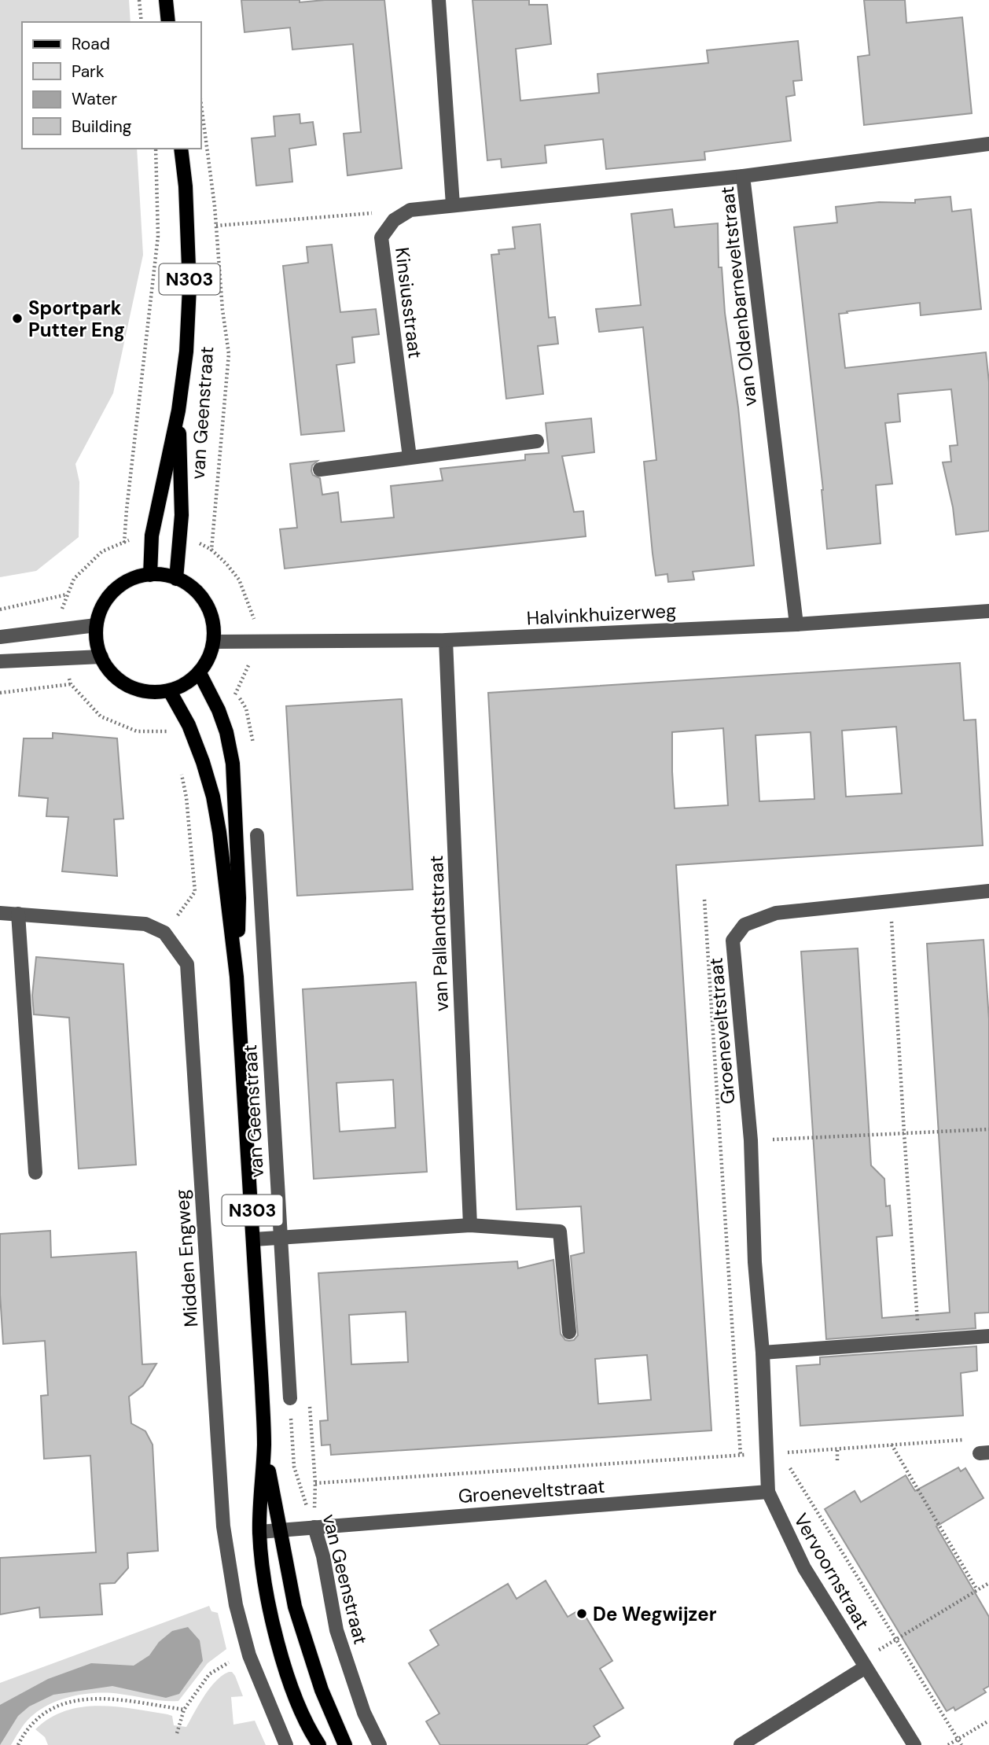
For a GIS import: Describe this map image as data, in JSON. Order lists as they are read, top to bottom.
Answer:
{
  "streets": {
    "main road": ["N303", "van Geenstraat"],
    "street": [
      "van Oldenbarneveltstraat",
      "Kinsiusstraat",
      "Halvinkhuizerweg",
      "van Pallandtstraat",
      "Groeneveltstraat",
      "Midden Engweg",
      "Vervoornstraat"
    ]
  },
  "crossings": [
    ["van Oldenbarneveltstraat", "Kinsiusstraat"],
    ["van Oldenbarneveltstraat", "Halvinkhuizerweg"],
    ["van Geenstraat", "Halvinkhuizerweg"],
    ["van Geenstraat", "Groeneveltstraat"],
    ["Halvinkhuizerweg", "van Pallandtstraat"],
    ["Groeneveltstraat", "Vervoornstraat"]
  ],
  "places": ["Sportpark Putter Eng", "De Wegwijzer"],
  "legend": [
    "Road",
    "Park",
    "Water",
    "Building"
  ]
}
